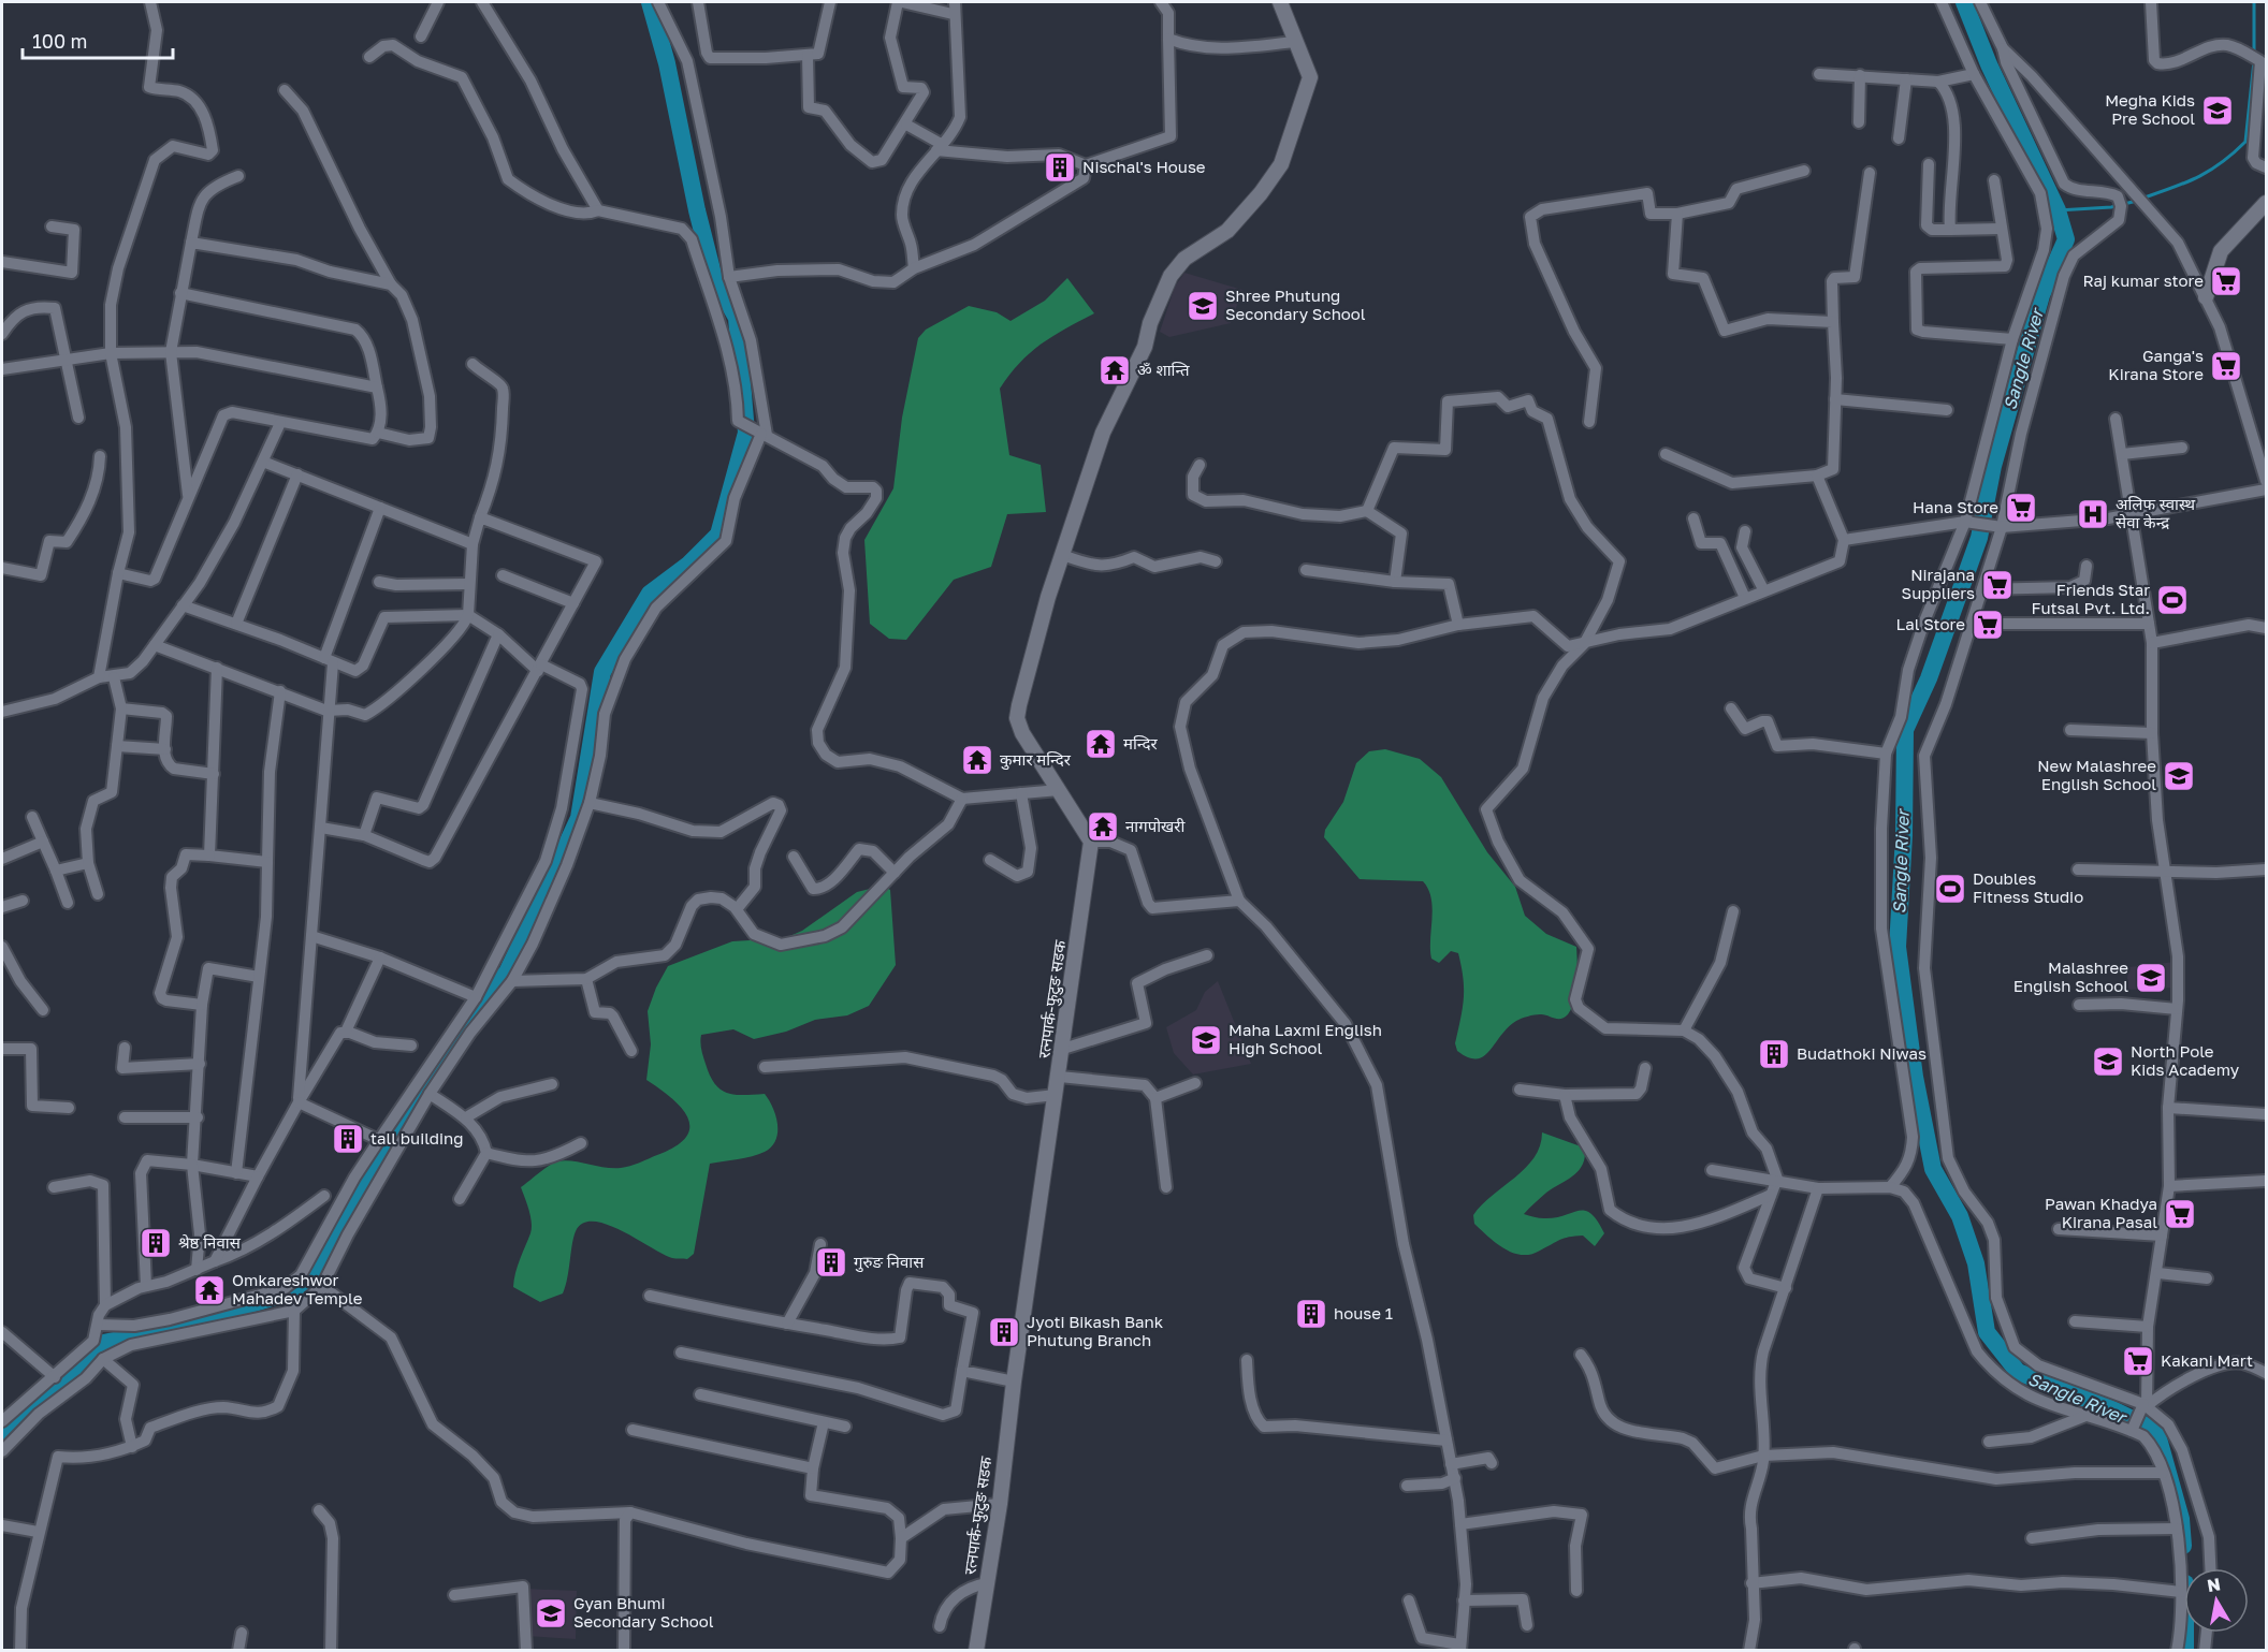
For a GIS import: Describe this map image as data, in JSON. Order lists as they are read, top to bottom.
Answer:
{
  "streets": {
    "street": ["रत्नपार्क-फुटुङ सडक"]
  },
  "water": ["Sangle River"],
  "places": {
    "school or university": [
      "Megha Kids Pre School",
      "Shree Phutung Secondary School",
      "New Malashree English School",
      "Malashree English School",
      "Maha Laxmi English High School",
      "North Pole Kids Academy",
      "Gyan Bhumi Secondary School"
    ],
    "building": [
      "Nischal's House",
      "Budathoki Niwas",
      "tall building",
      "श्रेष्ठ निवास",
      "गुरुङ निवास",
      "house 1",
      "Jyoti Bikash Bank Phutung Branch"
    ],
    "supermarket": [
      "Raj kumar store",
      "Ganga's Kirana Store",
      "Hana Store",
      "Nirajana Suppliers",
      "Lal Store",
      "Pawan Khadya Kirana Pasal",
      "Kakani Mart"
    ],
    "temple": [
      "ॐ शान्ति",
      "मन्दिर",
      "कुमार मन्दिर",
      "नागपोखरी",
      "Omkareshwor Mahadev Temple"
    ],
    "hospital": ["अलिफ स्वास्थ सेवा केन्द्र"],
    "sports": ["Friends Star Futsal Pvt. Ltd.", "Doubles Fitness Studio"]
  },
  "scale_bar": "100 m",
  "north": "top"
}
